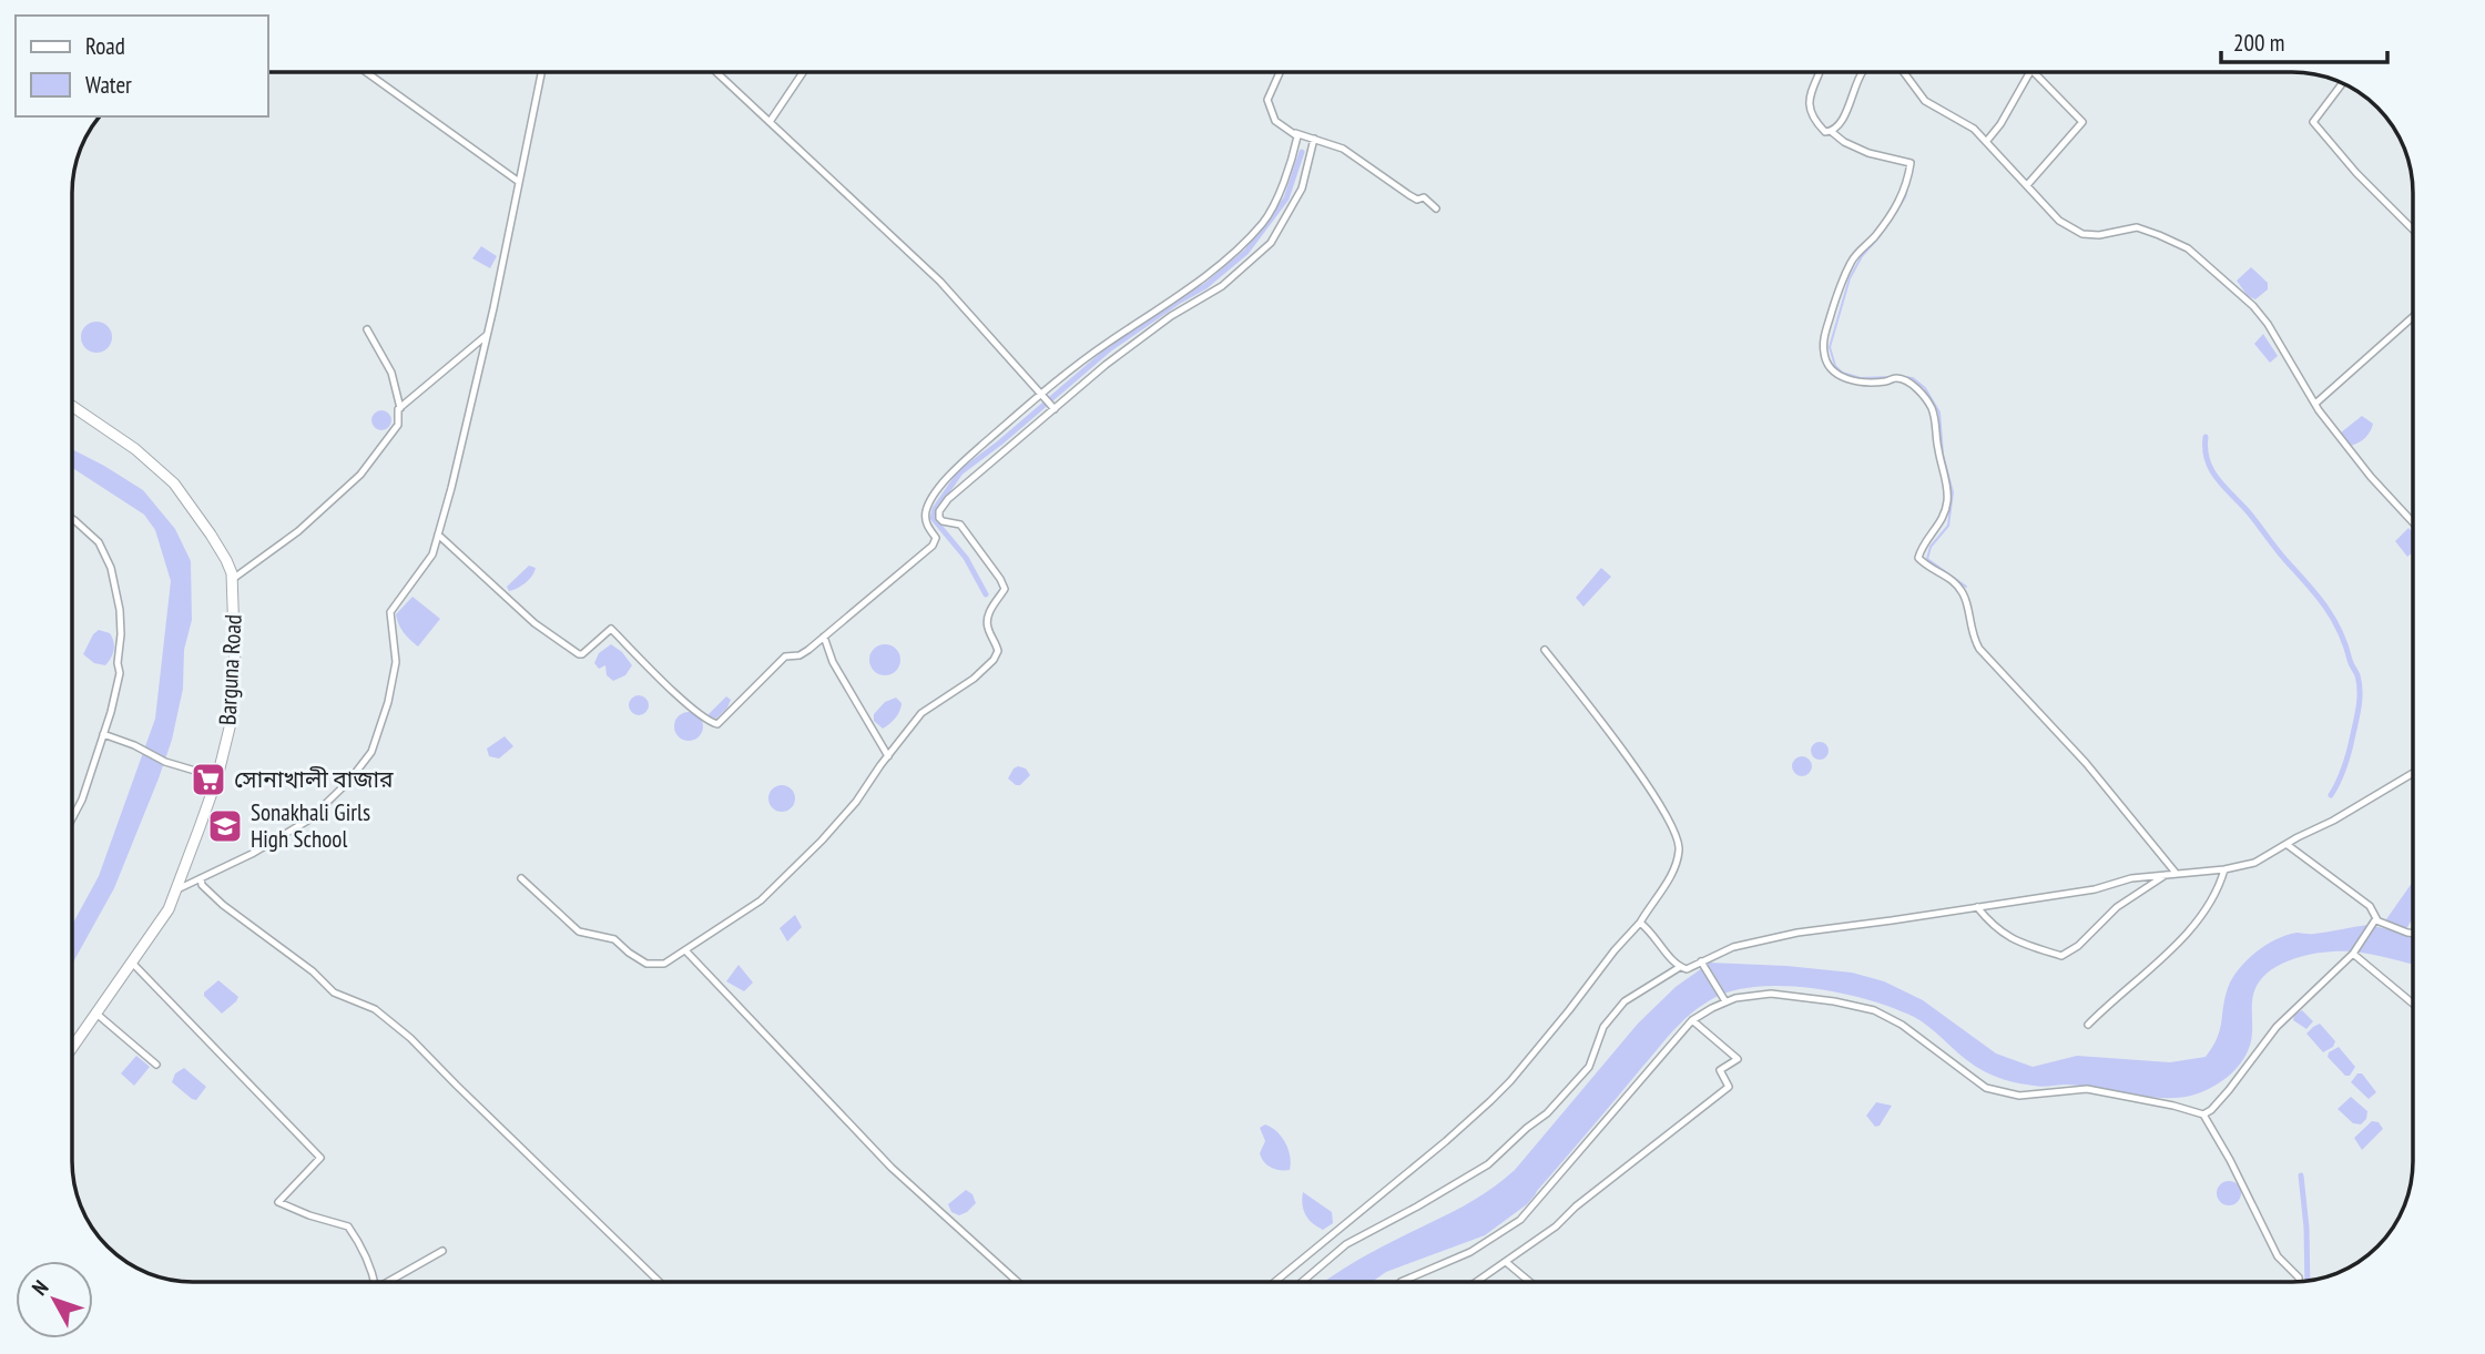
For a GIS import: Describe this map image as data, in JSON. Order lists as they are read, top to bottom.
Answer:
{
  "streets": {
    "main road": ["Barguna Road"]
  },
  "places": {
    "supermarket": ["সোনাখালী বাজার"],
    "school or university": ["Sonakhali Girls High School"]
  },
  "legend": ["Road", "Water"],
  "scale_bar": "200 m",
  "north": "top left"
}
